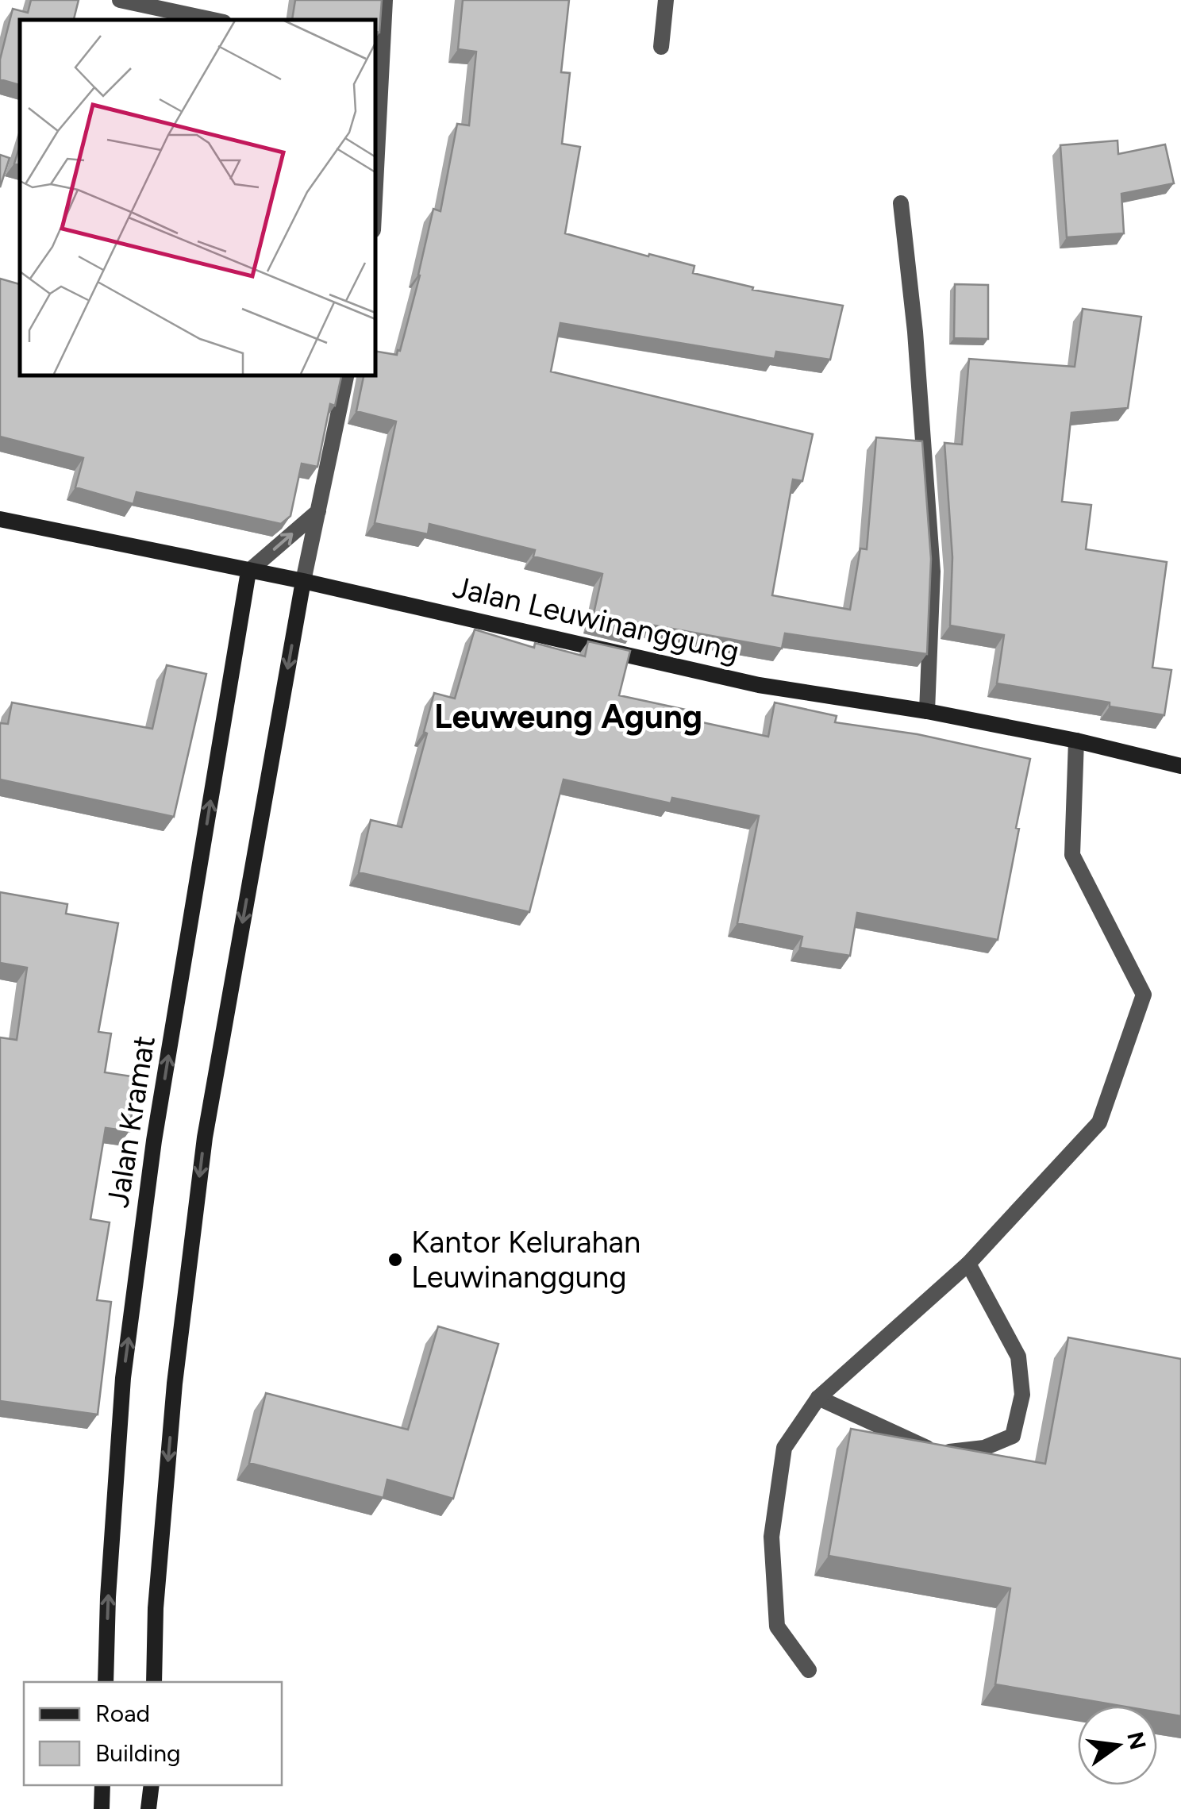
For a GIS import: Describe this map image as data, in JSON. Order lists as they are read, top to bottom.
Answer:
{
  "streets": {
    "main road": ["Jalan Leuwinanggung", "Jalan Kramat"]
  },
  "crossings": [
    ["Jalan Leuwinanggung", "Jalan Kramat"]
  ],
  "districts": ["Leuweung Agung"],
  "places": ["Kantor Kelurahan Leuwinanggung"],
  "legend": ["Road", "Building"],
  "north": "right"
}
